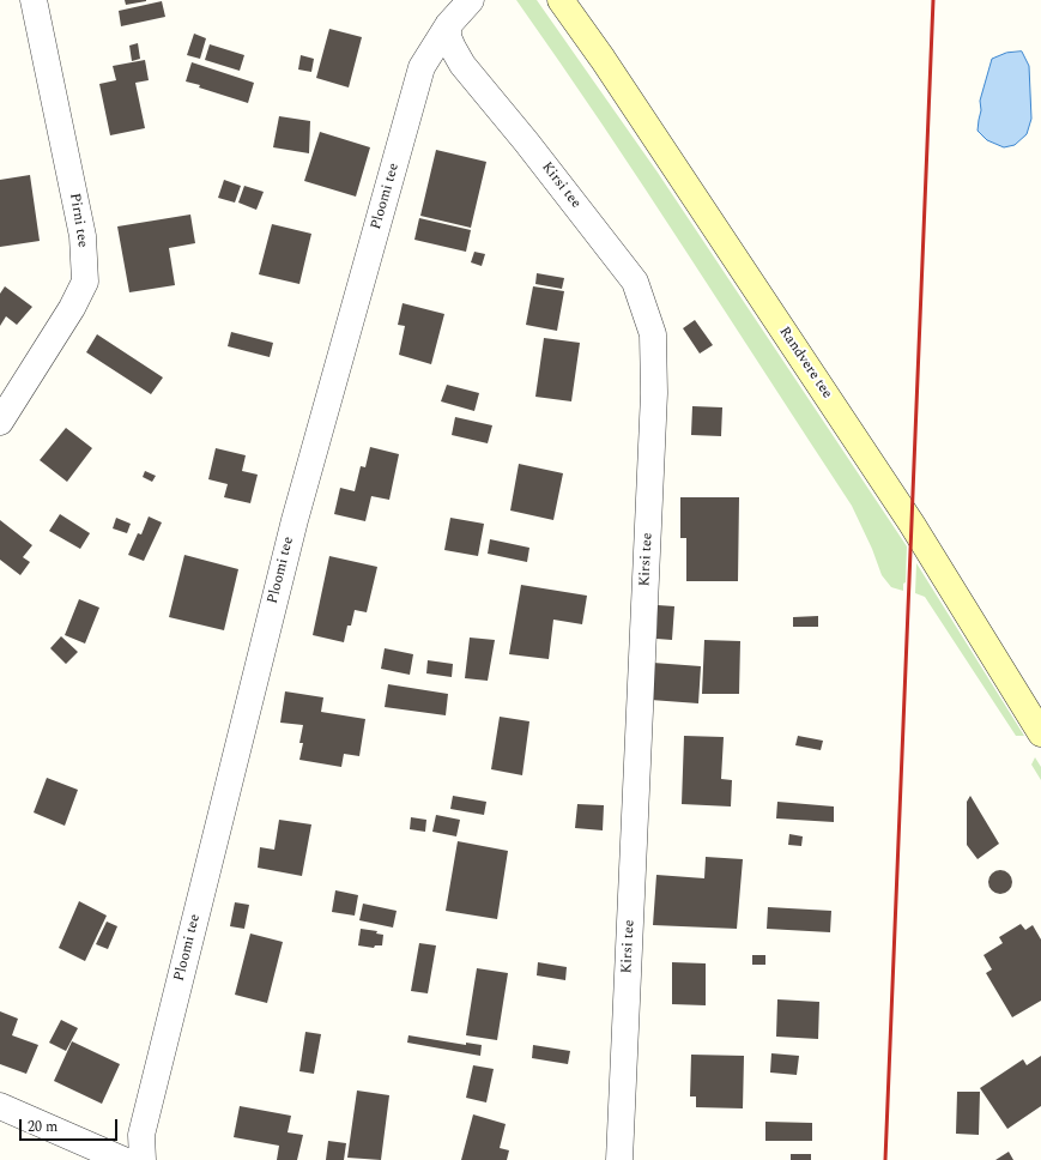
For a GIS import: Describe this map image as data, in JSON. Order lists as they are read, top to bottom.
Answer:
{
  "streets": {
    "street": [
      "Kirsi tee",
      "Ploomi tee",
      "Pirni tee",
      "Randvere tee"
    ]
  },
  "crossings": [
    ["Kirsi tee", "Ploomi tee"]
  ],
  "scale_bar": "20 m"
}
